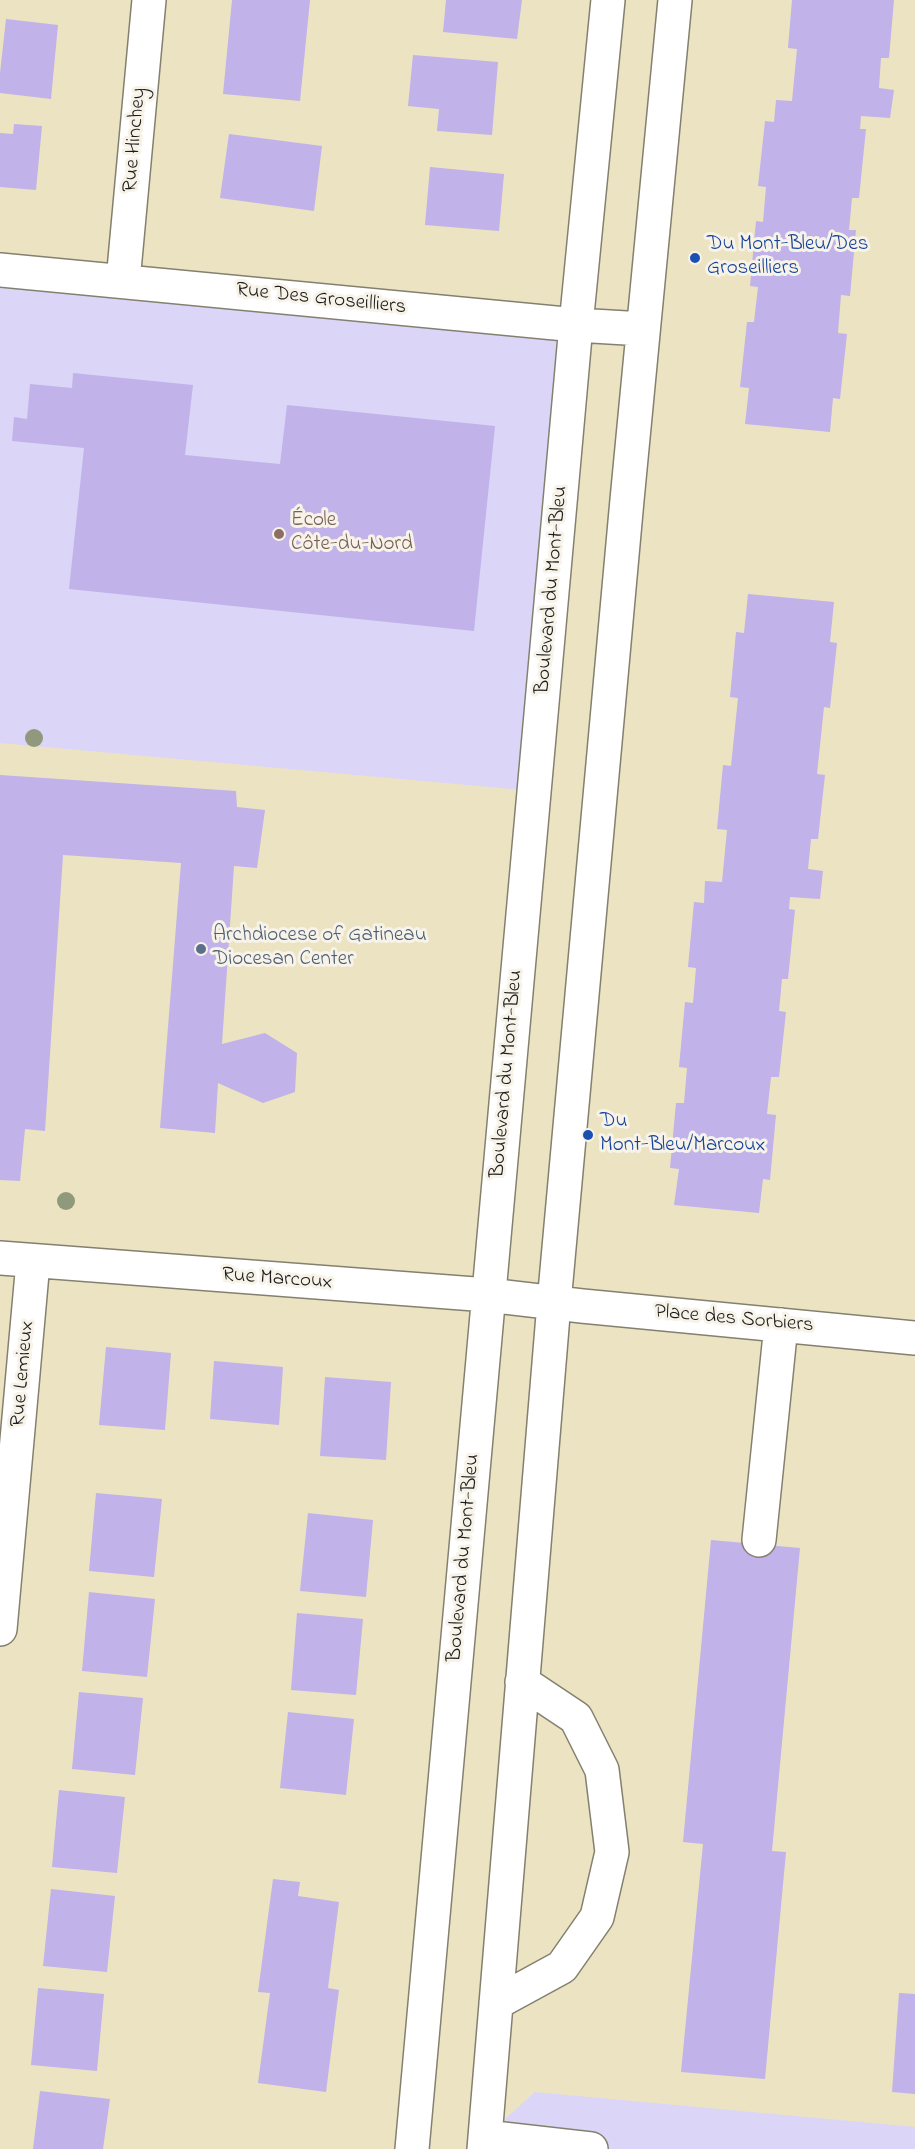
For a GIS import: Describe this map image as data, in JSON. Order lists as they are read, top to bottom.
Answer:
{
  "streets": {
    "street": [
      "Rue Hinchey",
      "Rue Des Groseilliers",
      "Boulevard du Mont-Bleu",
      "Rue Marcoux",
      "Place des Sorbiers",
      "Rue Lemieux"
    ]
  },
  "crossings": [
    ["Rue Hinchey", "Rue Des Groseilliers"],
    ["Rue Des Groseilliers", "Boulevard du Mont-Bleu"],
    ["Boulevard du Mont-Bleu", "Rue Marcoux"],
    ["Rue Marcoux", "Place des Sorbiers"],
    ["Rue Marcoux", "Rue Lemieux"]
  ],
  "places": [
    "Du Mont-Bleu/Des Groseilliers",
    "École Côte-du-Nord",
    "Archdiocese of Gatineau Diocesan Center",
    "Du Mont-Bleu/Marcoux"
  ]
}
